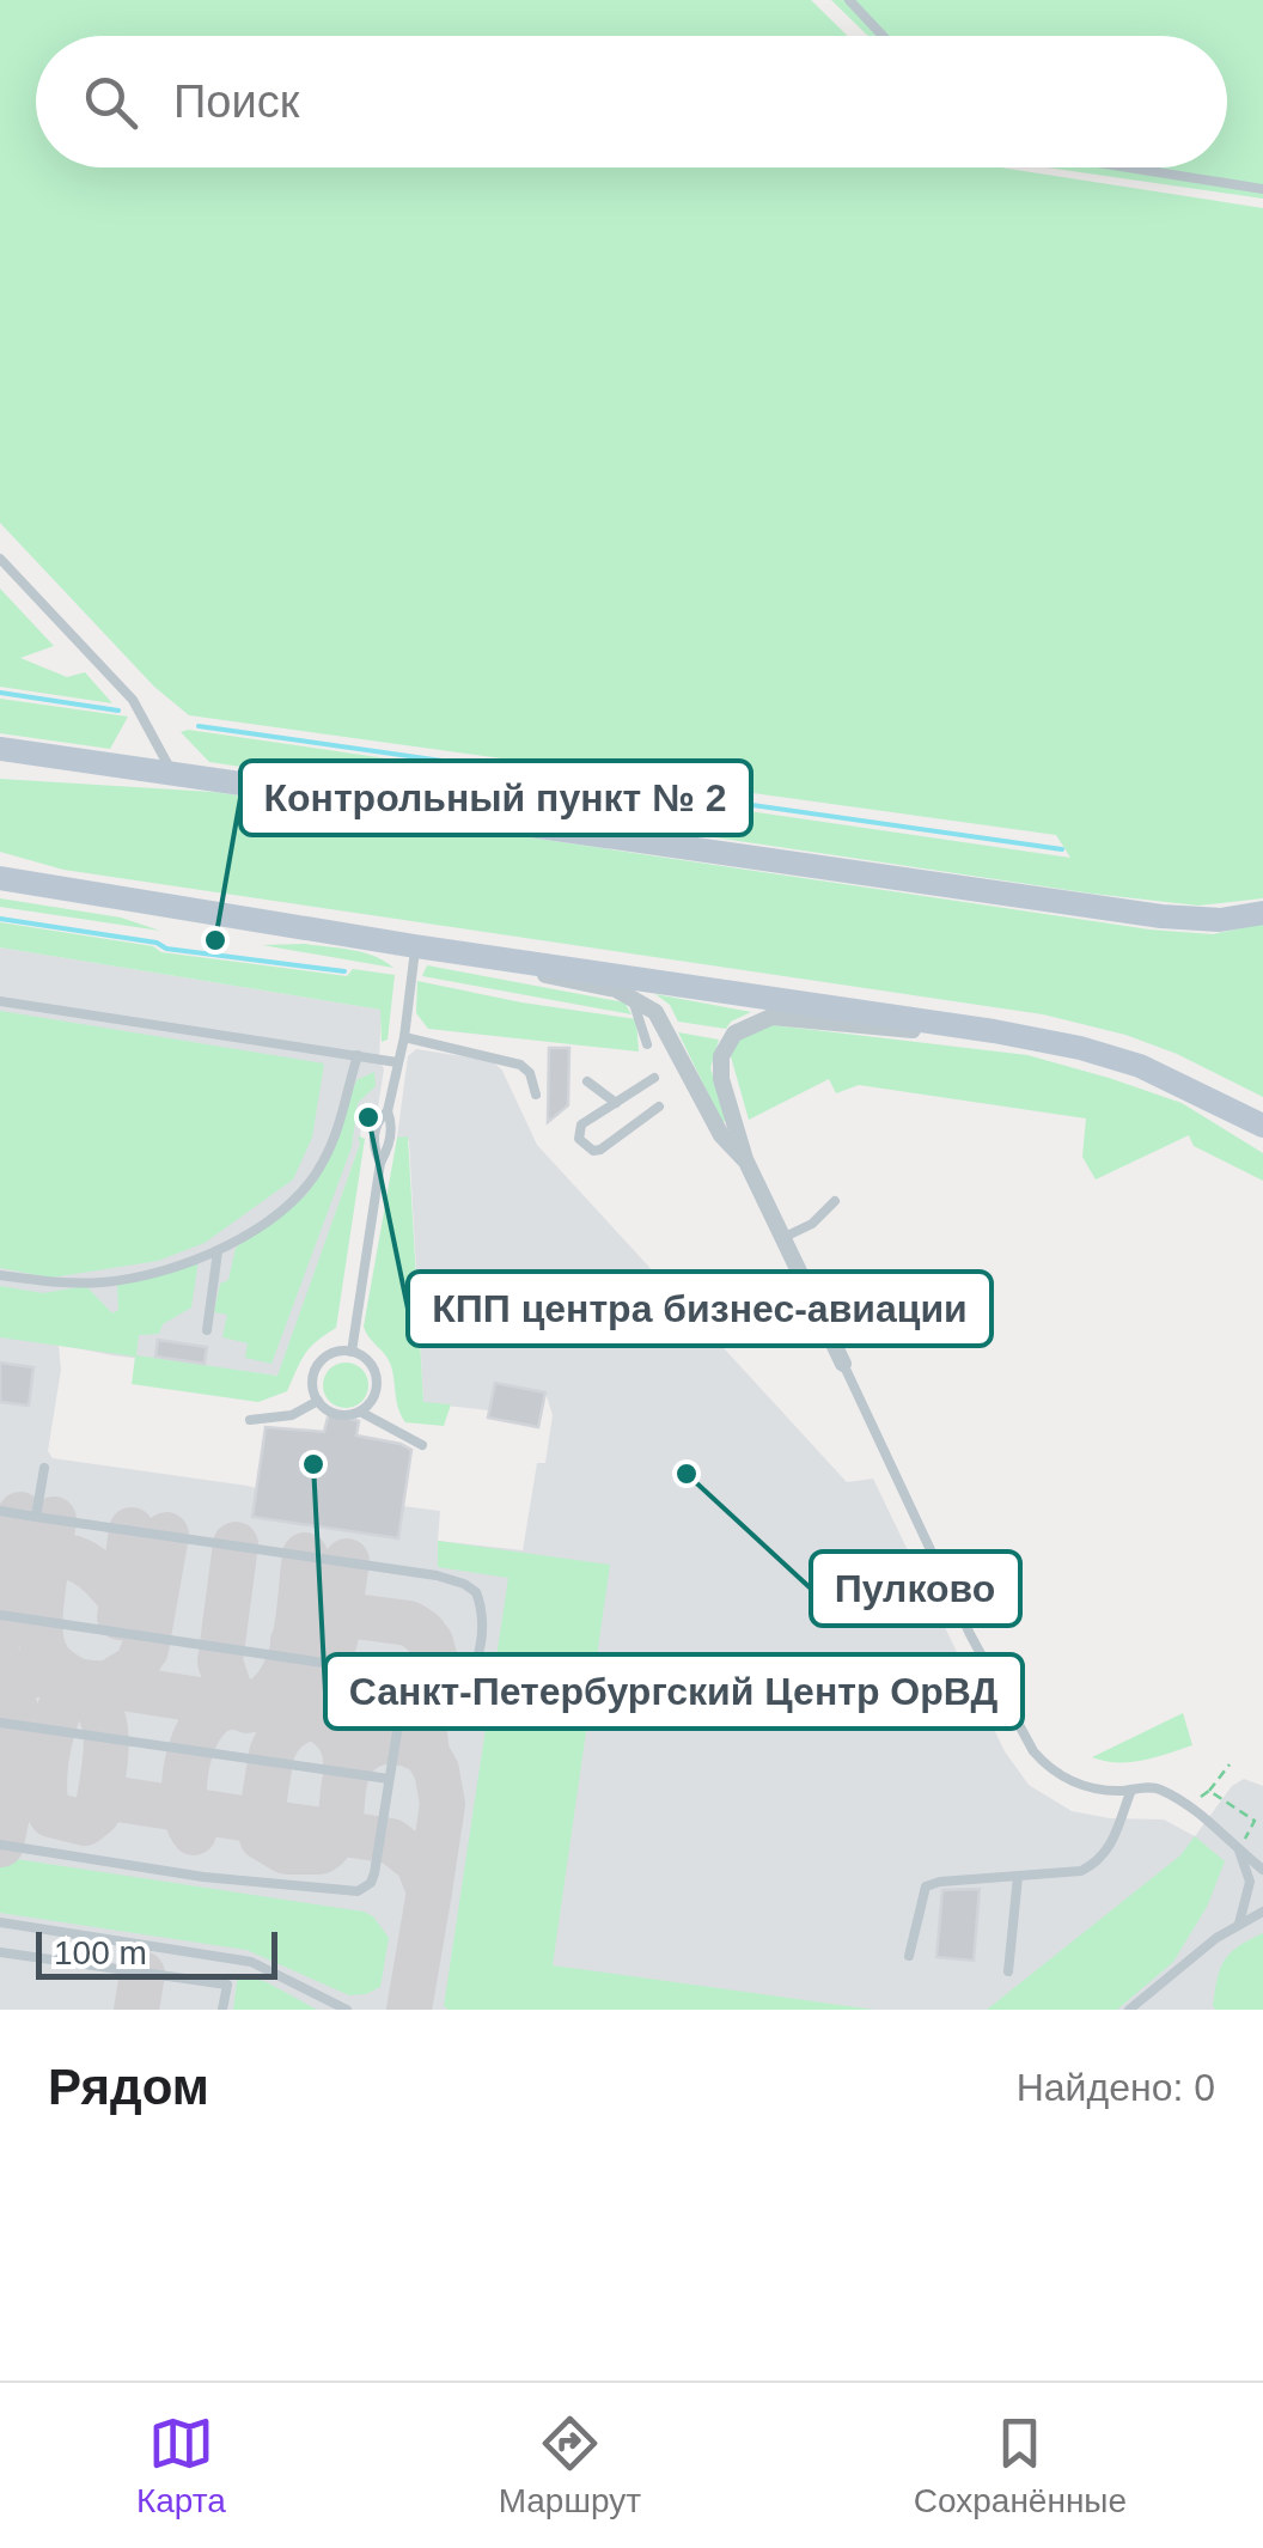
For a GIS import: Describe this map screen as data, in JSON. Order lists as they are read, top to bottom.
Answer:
{
  "places": [
    "Контрольный пункт № 2",
    "КПП центра бизнес-авиации",
    "Санкт-Петербургский Центр ОрВД",
    "Пулково"
  ],
  "scale_bar": "100 m",
  "page": {
    "search": "Поиск",
    "scale": "100 m",
    "heading": ["Рядом", "Найдено: 0"],
    "nav": ["Карта", "Маршрут", "Сохранённые"]
  }
}
